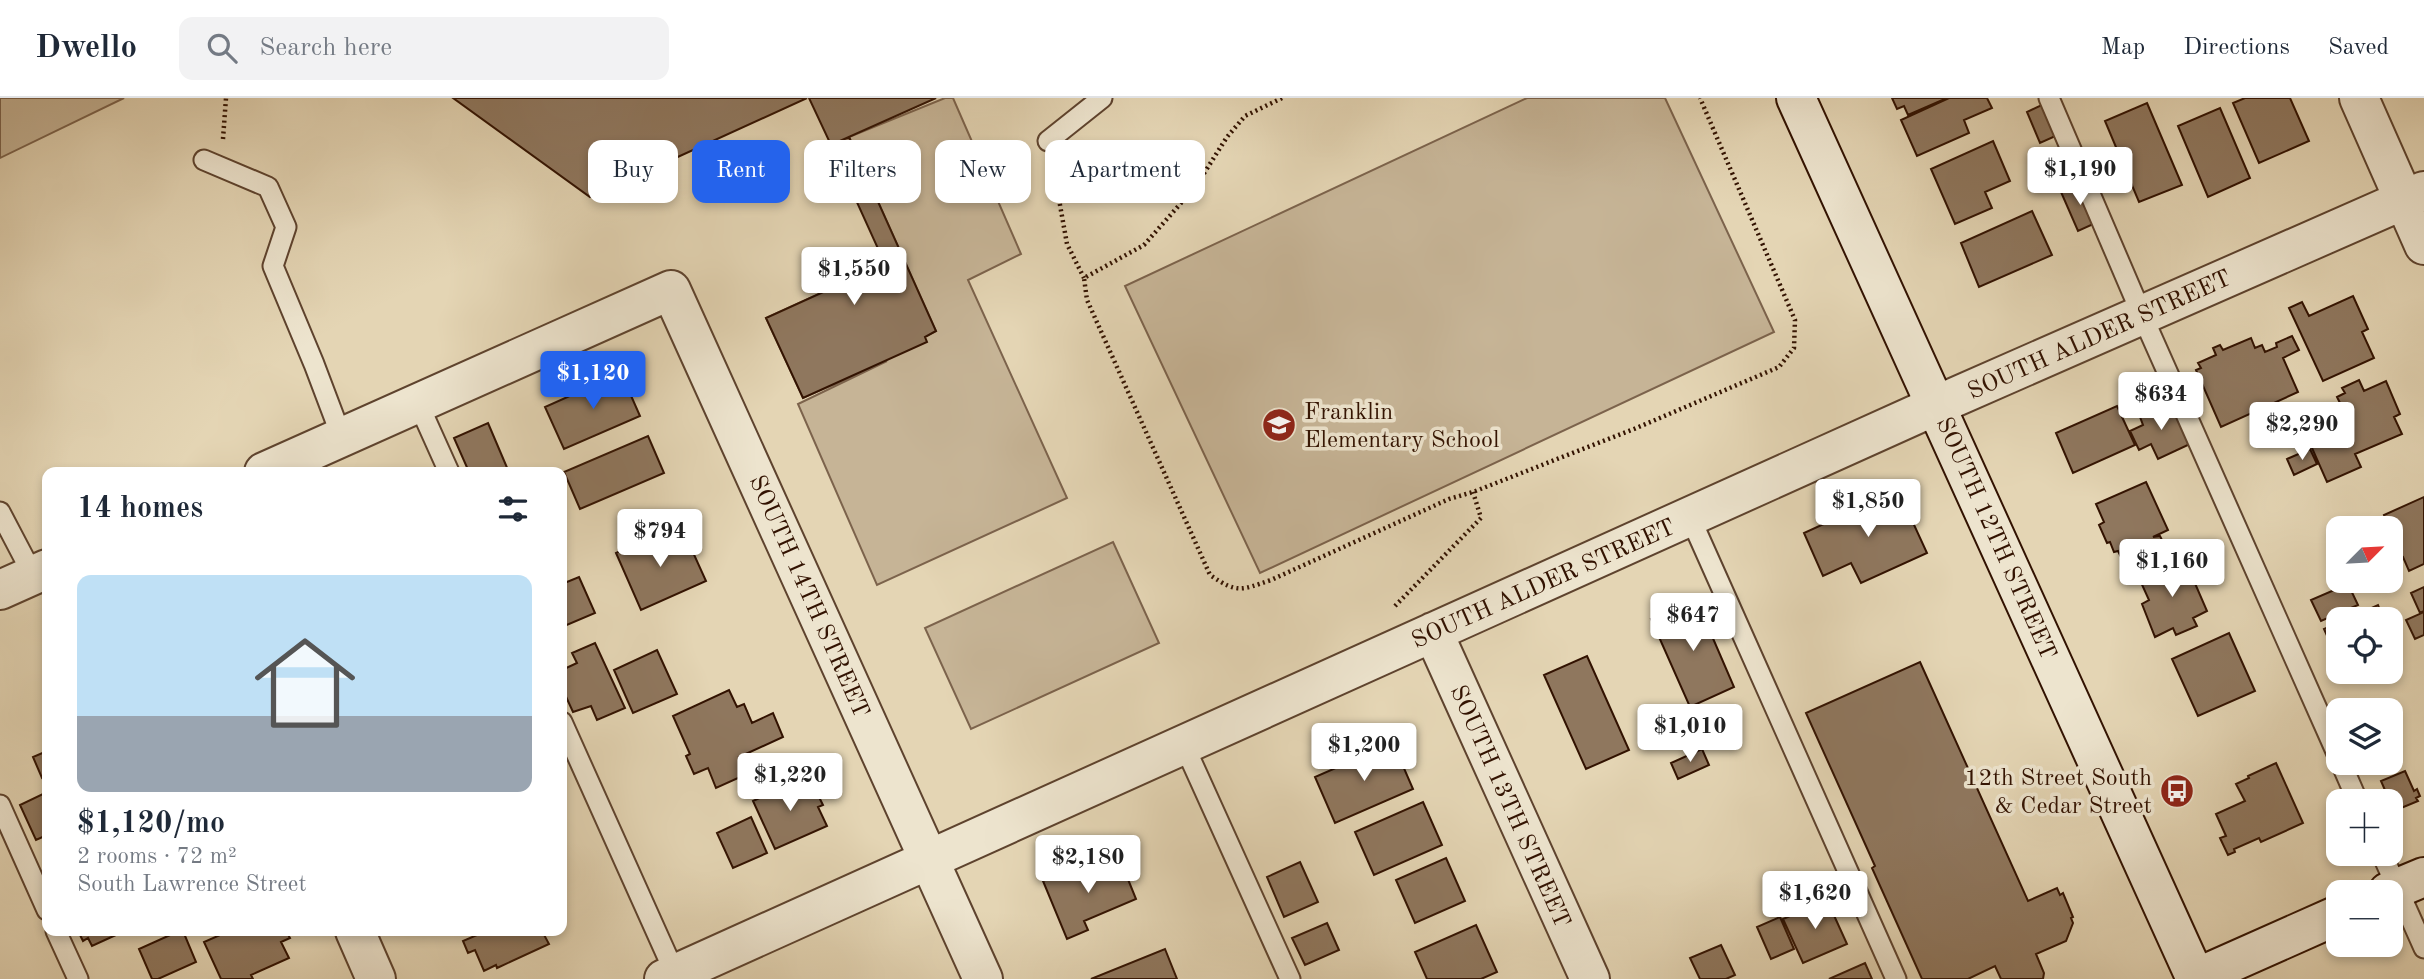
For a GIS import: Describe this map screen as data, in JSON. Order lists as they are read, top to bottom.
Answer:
{
  "streets": {
    "street": [
      "SOUTH ALDER STREET",
      "SOUTH 12TH STREET",
      "SOUTH 14TH STREET",
      "SOUTH 13TH STREET"
    ]
  },
  "crossings": [
    ["SOUTH ALDER STREET", "SOUTH 12TH STREET"],
    ["SOUTH ALDER STREET", "SOUTH 14TH STREET"],
    ["SOUTH ALDER STREET", "SOUTH 13TH STREET"]
  ],
  "places": {
    "school or university": ["Franklin Elementary School"],
    "bus stop": ["12th Street South & Cedar Street"]
  },
  "north": "top right",
  "page": {
    "header": "Dwello",
    "search": "Search here",
    "nav": ["Map", "Directions", "Saved"],
    "chip": [
      "Buy",
      "Rent",
      "Filters",
      "New",
      "Apartment"
    ],
    "price": [
      "$1,190",
      "$1,550",
      "$1,120",
      "$634",
      "$2,290",
      "$1,850",
      "$794",
      "$1,160",
      "$647",
      "$1,010",
      "$1,200",
      "$1,220",
      "$2,180",
      "$1,620"
    ],
    "heading": "14 homes",
    "map_buttons": ["+", "−"],
    "list": [
      {
        "name": "$1,120/mo",
        "note": "2 rooms · 72 m² · South Lawrence Street"
      }
    ]
  }
}
